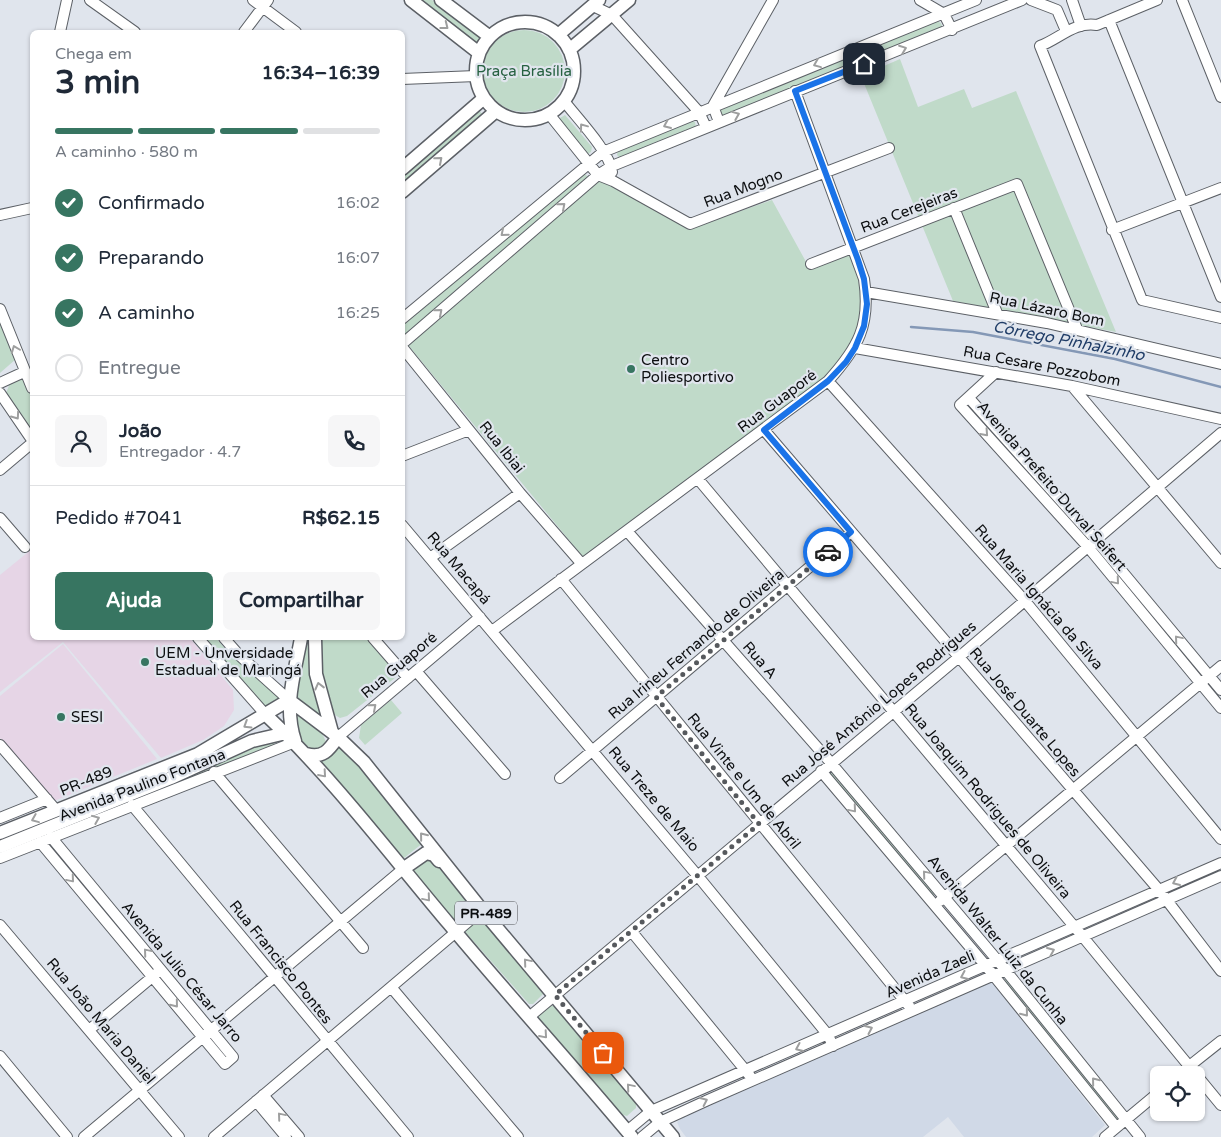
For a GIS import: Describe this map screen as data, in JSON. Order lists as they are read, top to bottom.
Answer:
{
  "streets": {
    "main road": ["PR-489"],
    "street": [
      "Rua Mogno",
      "Rua Cerejeiras",
      "Rua Lázaro Bom",
      "Rua Cesare Pozzobom",
      "Rua Guaporé",
      "Rua Ibiai",
      "Avenida Prefeito Durval Seifert",
      "Rua Macapá",
      "Rua Maria Ignácia da Silva",
      "Rua Irineu Fernando de Oliveira",
      "Rua A",
      "Rua José Antônio Lopes Rodrigues",
      "Rua José Duarte Lopes",
      "Rua Vinte e Um de Abril",
      "Avenida Paulino Fontana",
      "Rua Treze de Maio",
      "Rua Joaquim Rodrigues de Oliveira",
      "Avenida Walter Luiz da Cunha",
      "Rua Francisco Pontes",
      "Avenida Julio César Jarro",
      "Avenida Zaeli",
      "Rua João Maria Daniel"
    ]
  },
  "crossings": [
    ["Rua Mogno", "Rua Guaporé"],
    ["Rua Cerejeiras", "Rua Lázaro Bom"],
    ["Rua Cerejeiras", "Rua Guaporé"],
    ["Rua Lázaro Bom", "Rua Guaporé"],
    ["Rua Cesare Pozzobom", "Rua Guaporé"],
    ["Rua Guaporé", "Rua Ibiai"],
    ["Rua Guaporé", "Rua Macapá"],
    ["Rua Guaporé", "Rua Maria Ignácia da Silva"],
    ["Rua Guaporé", "Rua A"],
    ["Rua Guaporé", "Rua José Duarte Lopes"],
    ["Rua Guaporé", "PR-489"],
    ["Rua Guaporé", "Rua Vinte e Um de Abril"],
    ["Rua Guaporé", "Rua Treze de Maio"],
    ["Rua Guaporé", "Rua Joaquim Rodrigues de Oliveira"],
    ["Avenida Prefeito Durval Seifert", "Rua José Antônio Lopes Rodrigues"],
    ["Rua Macapá", "Rua Treze de Maio"],
    ["Rua Maria Ignácia da Silva", "Rua José Antônio Lopes Rodrigues"],
    ["Rua Irineu Fernando de Oliveira", "Rua A"],
    ["Rua Irineu Fernando de Oliveira", "Rua José Duarte Lopes"],
    ["Rua Irineu Fernando de Oliveira", "Rua Vinte e Um de Abril"],
    ["Rua Irineu Fernando de Oliveira", "Rua Treze de Maio"],
    ["Rua Irineu Fernando de Oliveira", "Rua Joaquim Rodrigues de Oliveira"],
    ["Rua A", "Rua José Antônio Lopes Rodrigues"],
    ["Rua A", "Avenida Walter Luiz da Cunha"],
    ["Rua José Antônio Lopes Rodrigues", "Rua José Duarte Lopes"],
    ["Rua José Antônio Lopes Rodrigues", "PR-489"],
    ["Rua José Antônio Lopes Rodrigues", "Rua Vinte e Um de Abril"],
    ["Rua José Antônio Lopes Rodrigues", "Rua Treze de Maio"],
    ["Rua José Antônio Lopes Rodrigues", "Rua Joaquim Rodrigues de Oliveira"],
    ["Rua José Antônio Lopes Rodrigues", "Avenida Walter Luiz da Cunha"],
    ["Rua José Duarte Lopes", "Avenida Zaeli"],
    ["PR-489", "Avenida Paulino Fontana"],
    ["PR-489", "Avenida Zaeli"],
    ["Rua Vinte e Um de Abril", "Avenida Zaeli"],
    ["Avenida Paulino Fontana", "Rua Francisco Pontes"],
    ["Avenida Paulino Fontana", "Avenida Julio César Jarro"],
    ["Rua Treze de Maio", "Avenida Zaeli"],
    ["Rua Joaquim Rodrigues de Oliveira", "Avenida Zaeli"],
    ["Avenida Walter Luiz da Cunha", "Avenida Zaeli"]
  ],
  "water": ["Córrego Pinhalzinho"],
  "parks": ["Praça Brasília"],
  "places": ["Centro Poliesportivo", "UEM - Unversidade Estadual de Maringá", "SESI"],
  "page": {
    "heading": ["3 min", "Chega em", "16:34–16:39"],
    "panel": [
      "João",
      "Entregador · 4.7",
      "Pedido #7041",
      "R$62.15"
    ],
    "bar": "A caminho · 580 m",
    "list": [
      ["Confirmado", "16:02"],
      ["Preparando", "16:07"],
      ["A caminho", "16:25"],
      "Entregue"
    ],
    "buttons": ["Ajuda", "Compartilhar"]
  }
}
